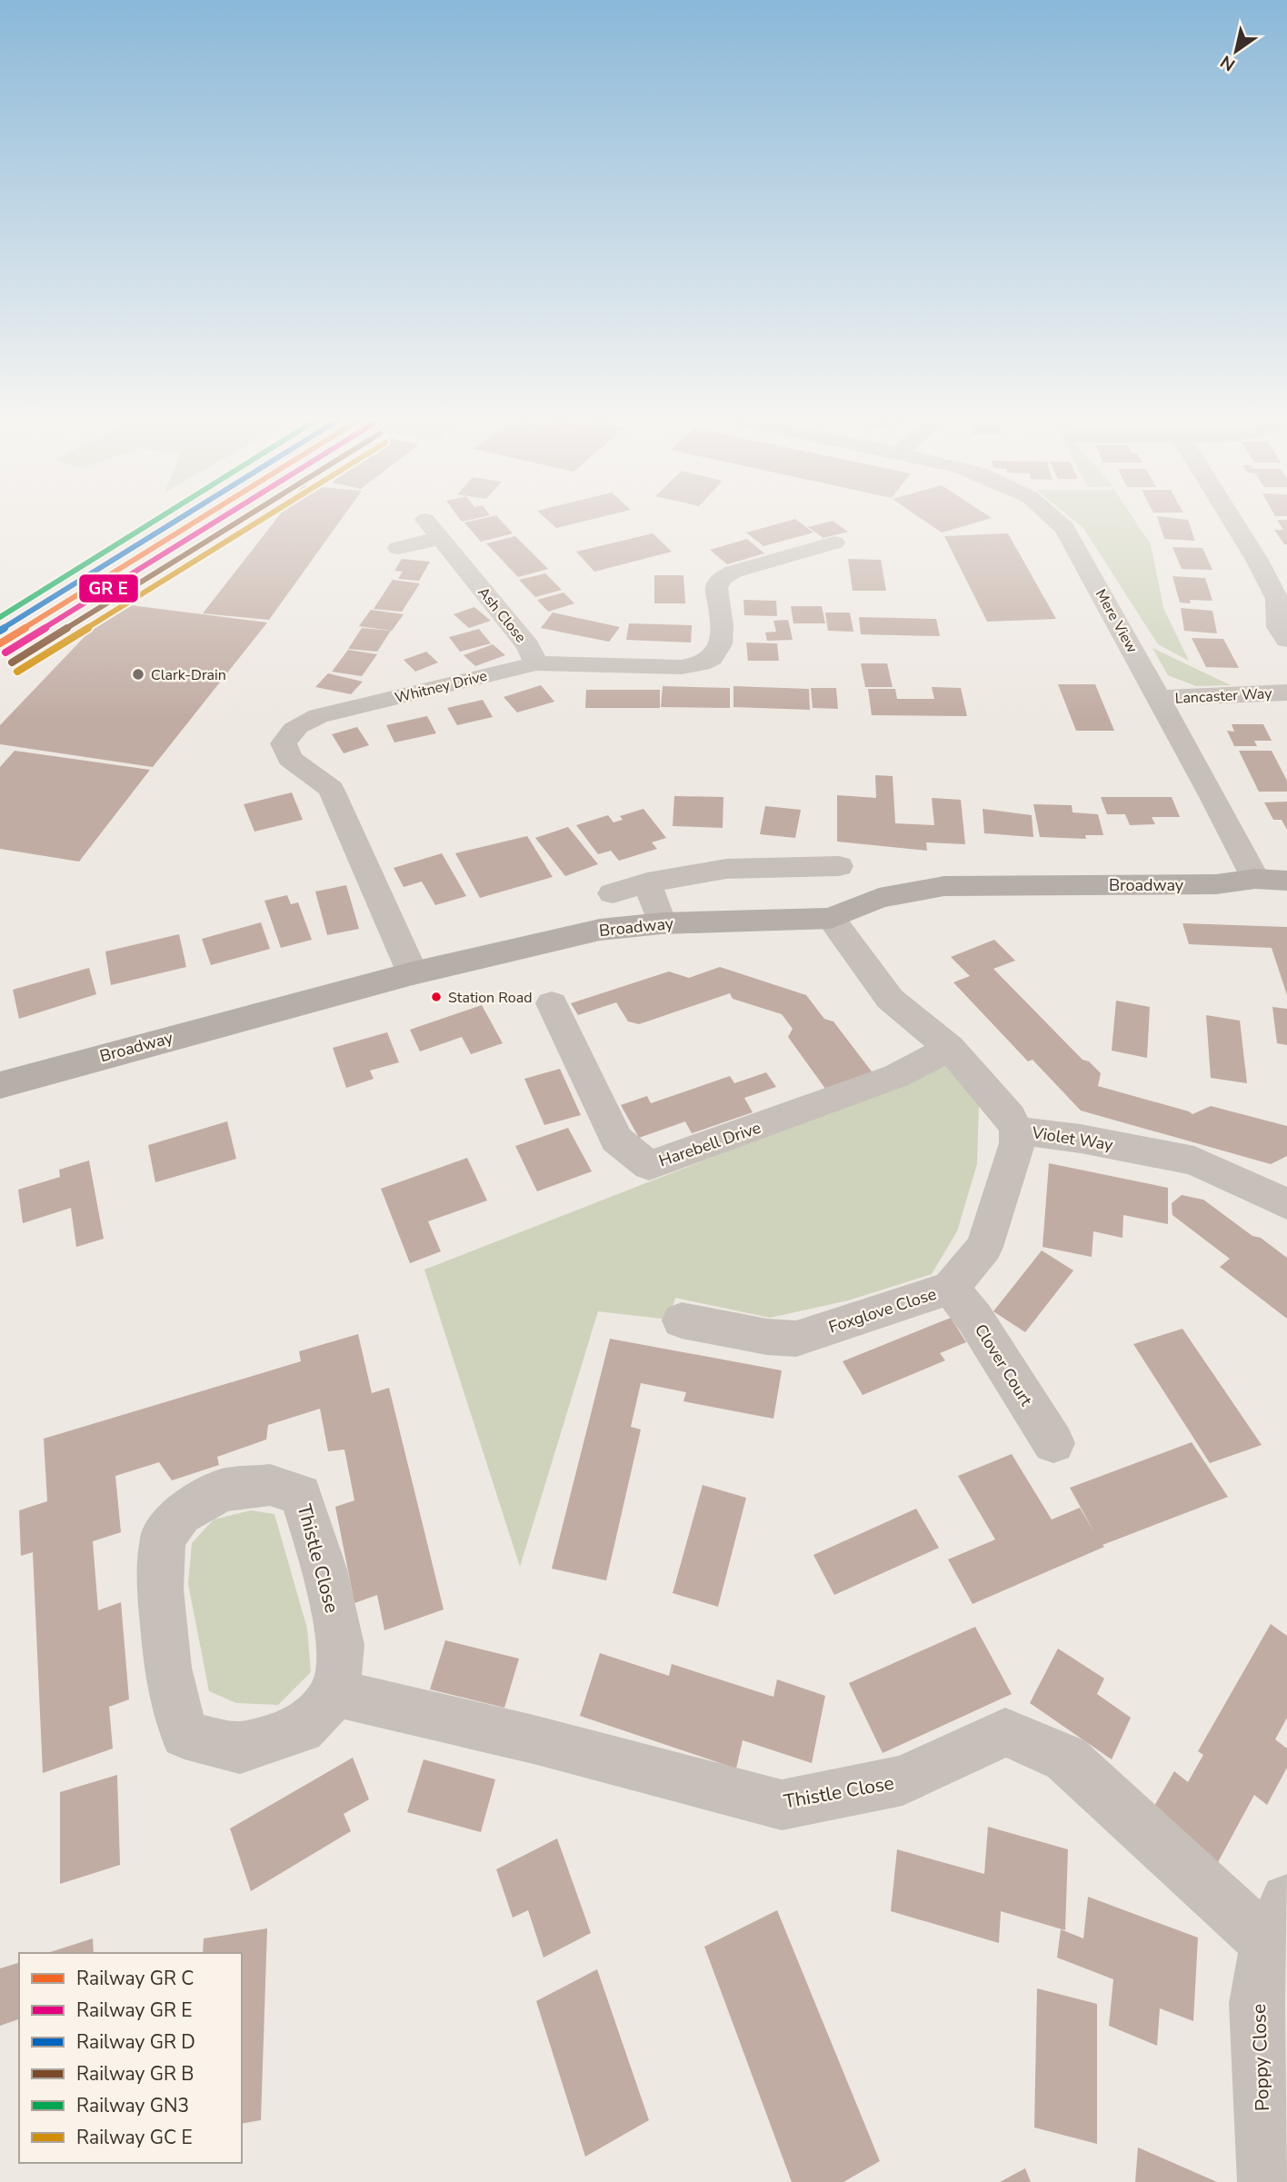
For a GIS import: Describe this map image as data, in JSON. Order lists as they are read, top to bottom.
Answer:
{
  "streets": {
    "main road": ["Broadway"],
    "street": [
      "Ash Close",
      "Mere View",
      "Whitney Drive",
      "Lancaster Way",
      "Violet Way",
      "Harebell Drive",
      "Foxglove Close",
      "Clover Court",
      "Thistle Close",
      "Poppy Close"
    ]
  },
  "crossings": [
    ["Ash Close", "Whitney Drive"],
    ["Mere View", "Lancaster Way"],
    ["Mere View", "Broadway"],
    ["Whitney Drive", "Broadway"],
    ["Broadway", "Violet Way"],
    ["Violet Way", "Harebell Drive"],
    ["Violet Way", "Foxglove Close"],
    ["Foxglove Close", "Clover Court"],
    ["Thistle Close", "Poppy Close"]
  ],
  "places": ["Clark-Drain", "Station Road"],
  "lines": ["rail line GN3"],
  "legend": [
    "Railway GR C",
    "Railway GR E",
    "Railway GR D",
    "Railway GR B",
    "Railway GN3",
    "Railway GC E"
  ],
  "north": "bottom left"
}
